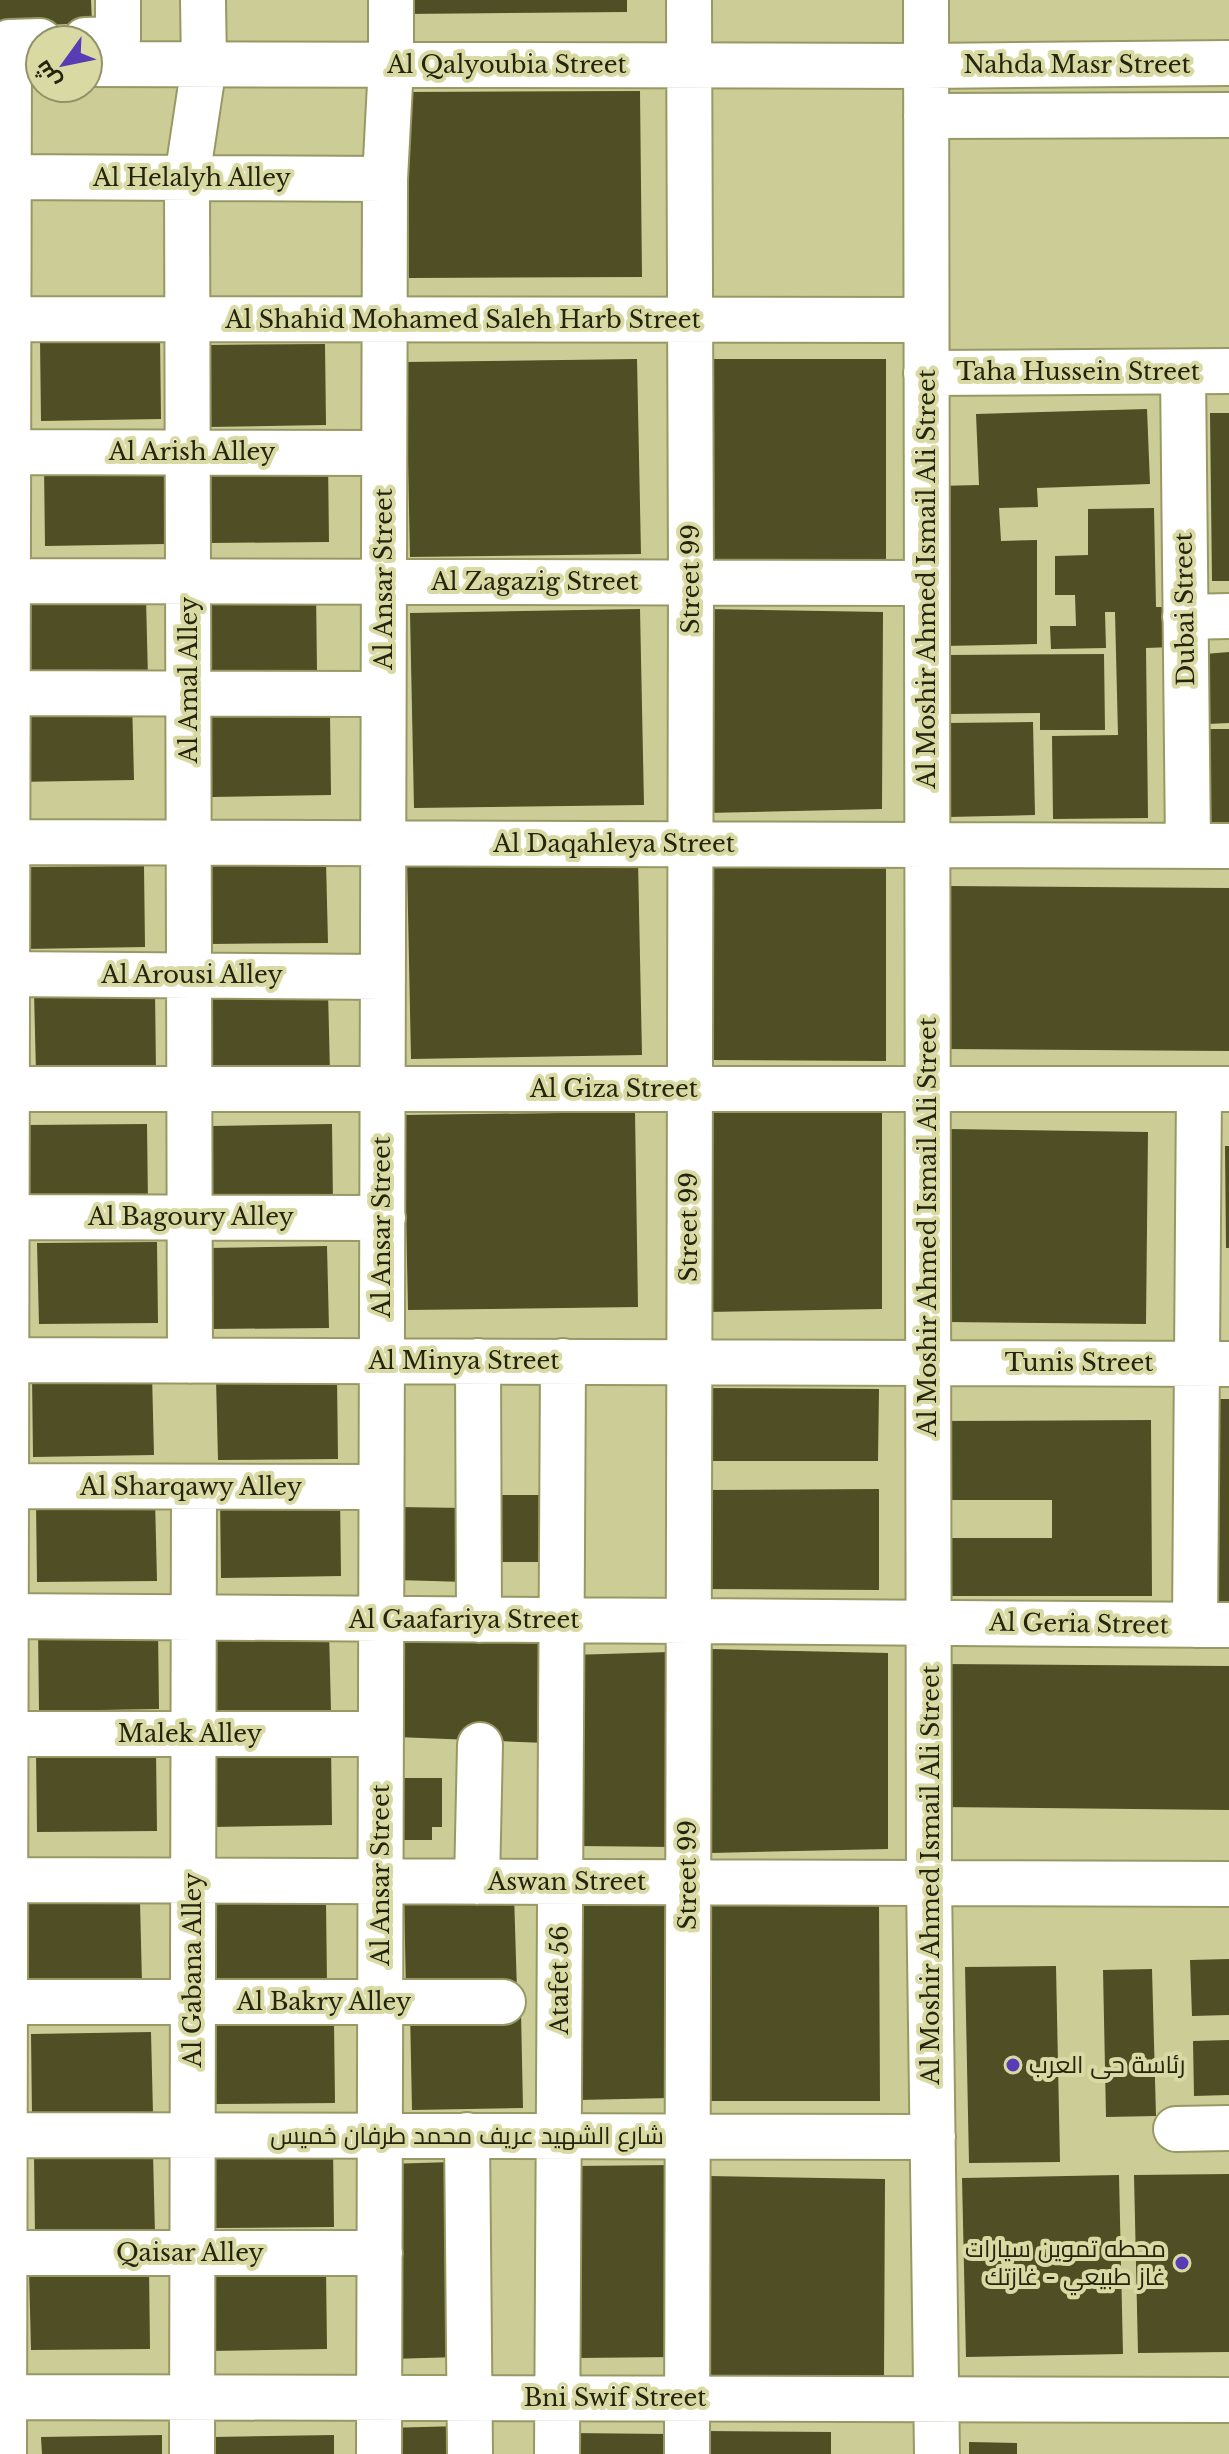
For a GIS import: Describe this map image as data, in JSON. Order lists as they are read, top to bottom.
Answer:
{
  "streets": {
    "street": [
      "Al Qalyoubia Street",
      "Nahda Masr Street",
      "Al Helalyh Alley",
      "Al Shahid Mohamed Saleh Harb Street",
      "Taha Hussein Street",
      "Al Arish Alley",
      "Al Ansar Street",
      "Street 99",
      "Al Moshir Ahmed Ismail Ali Street",
      "Al Zagazig Street",
      "Dubai Street",
      "Al Amal Alley",
      "Al Daqahleya Street",
      "Al Arousi Alley",
      "Al Giza Street",
      "Al Bagoury Alley",
      "Al Minya Street",
      "Tunis Street",
      "Al Sharqawy Alley",
      "Al Gaafariya Street",
      "Al Geria Street",
      "Malek Alley",
      "Aswan Street",
      "Al Gabana Alley",
      "Atafet 56",
      "Al Bakry Alley",
      "شارع الشهيد عريف محمد طرفان خميس",
      "Qaisar Alley",
      "Bni Swif Street"
    ]
  },
  "crossings": [
    ["Al Qalyoubia Street", "Nahda Masr Street"],
    ["Al Qalyoubia Street", "Al Ansar Street"],
    ["Al Qalyoubia Street", "Street 99"],
    ["Al Qalyoubia Street", "Al Moshir Ahmed Ismail Ali Street"],
    ["Al Qalyoubia Street", "Al Amal Alley"],
    ["Nahda Masr Street", "Al Moshir Ahmed Ismail Ali Street"],
    ["Al Helalyh Alley", "Al Ansar Street"],
    ["Al Helalyh Alley", "Al Amal Alley"],
    ["Al Shahid Mohamed Saleh Harb Street", "Al Ansar Street"],
    ["Al Shahid Mohamed Saleh Harb Street", "Street 99"],
    ["Al Shahid Mohamed Saleh Harb Street", "Al Moshir Ahmed Ismail Ali Street"],
    ["Al Shahid Mohamed Saleh Harb Street", "Al Amal Alley"],
    ["Taha Hussein Street", "Al Moshir Ahmed Ismail Ali Street"],
    ["Taha Hussein Street", "Dubai Street"],
    ["Al Arish Alley", "Al Ansar Street"],
    ["Al Arish Alley", "Al Amal Alley"],
    ["Al Ansar Street", "Al Zagazig Street"],
    ["Al Ansar Street", "Al Daqahleya Street"],
    ["Al Ansar Street", "Al Arousi Alley"],
    ["Al Ansar Street", "Al Giza Street"],
    ["Al Ansar Street", "Al Bagoury Alley"],
    ["Al Ansar Street", "Al Minya Street"],
    ["Al Ansar Street", "Al Sharqawy Alley"],
    ["Al Ansar Street", "Al Gaafariya Street"],
    ["Al Ansar Street", "Malek Alley"],
    ["Al Ansar Street", "Aswan Street"],
    ["Al Ansar Street", "Al Bakry Alley"],
    ["Al Ansar Street", "شارع الشهيد عريف محمد طرفان خميس"],
    ["Al Ansar Street", "Qaisar Alley"],
    ["Al Ansar Street", "Bni Swif Street"],
    ["Street 99", "Al Zagazig Street"],
    ["Street 99", "Al Daqahleya Street"],
    ["Street 99", "Al Giza Street"],
    ["Street 99", "Al Minya Street"],
    ["Street 99", "Al Gaafariya Street"],
    ["Street 99", "Aswan Street"],
    ["Street 99", "شارع الشهيد عريف محمد طرفان خميس"],
    ["Street 99", "Bni Swif Street"],
    ["Al Moshir Ahmed Ismail Ali Street", "Al Zagazig Street"],
    ["Al Moshir Ahmed Ismail Ali Street", "Al Daqahleya Street"],
    ["Al Moshir Ahmed Ismail Ali Street", "Al Giza Street"],
    ["Al Moshir Ahmed Ismail Ali Street", "Al Minya Street"],
    ["Al Moshir Ahmed Ismail Ali Street", "Tunis Street"],
    ["Al Moshir Ahmed Ismail Ali Street", "Al Gaafariya Street"],
    ["Al Moshir Ahmed Ismail Ali Street", "Al Geria Street"],
    ["Al Moshir Ahmed Ismail Ali Street", "Aswan Street"],
    ["Al Moshir Ahmed Ismail Ali Street", "شارع الشهيد عريف محمد طرفان خميس"],
    ["Al Moshir Ahmed Ismail Ali Street", "Bni Swif Street"],
    ["Al Zagazig Street", "Al Amal Alley"],
    ["Dubai Street", "Al Daqahleya Street"],
    ["Al Amal Alley", "Al Daqahleya Street"],
    ["Al Amal Alley", "Al Arousi Alley"],
    ["Al Amal Alley", "Al Giza Street"],
    ["Al Amal Alley", "Al Bagoury Alley"],
    ["Al Amal Alley", "Al Minya Street"],
    ["Al Minya Street", "Tunis Street"],
    ["Al Minya Street", "Atafet 56"],
    ["Al Sharqawy Alley", "Al Gabana Alley"],
    ["Al Gaafariya Street", "Al Geria Street"],
    ["Al Gaafariya Street", "Al Gabana Alley"],
    ["Al Gaafariya Street", "Atafet 56"],
    ["Malek Alley", "Al Gabana Alley"],
    ["Aswan Street", "Al Gabana Alley"],
    ["Aswan Street", "Atafet 56"],
    ["Al Gabana Alley", "Al Bakry Alley"],
    ["Al Gabana Alley", "شارع الشهيد عريف محمد طرفان خميس"],
    ["Al Gabana Alley", "Qaisar Alley"],
    ["Al Gabana Alley", "Bni Swif Street"],
    ["Atafet 56", "شارع الشهيد عريف محمد طرفان خميس"],
    ["Atafet 56", "Bni Swif Street"]
  ],
  "places": ["رئاسة حى العرب", "محطه تموين سيارات غاز طبيعي - غازتك"],
  "north": "bottom left"
}
